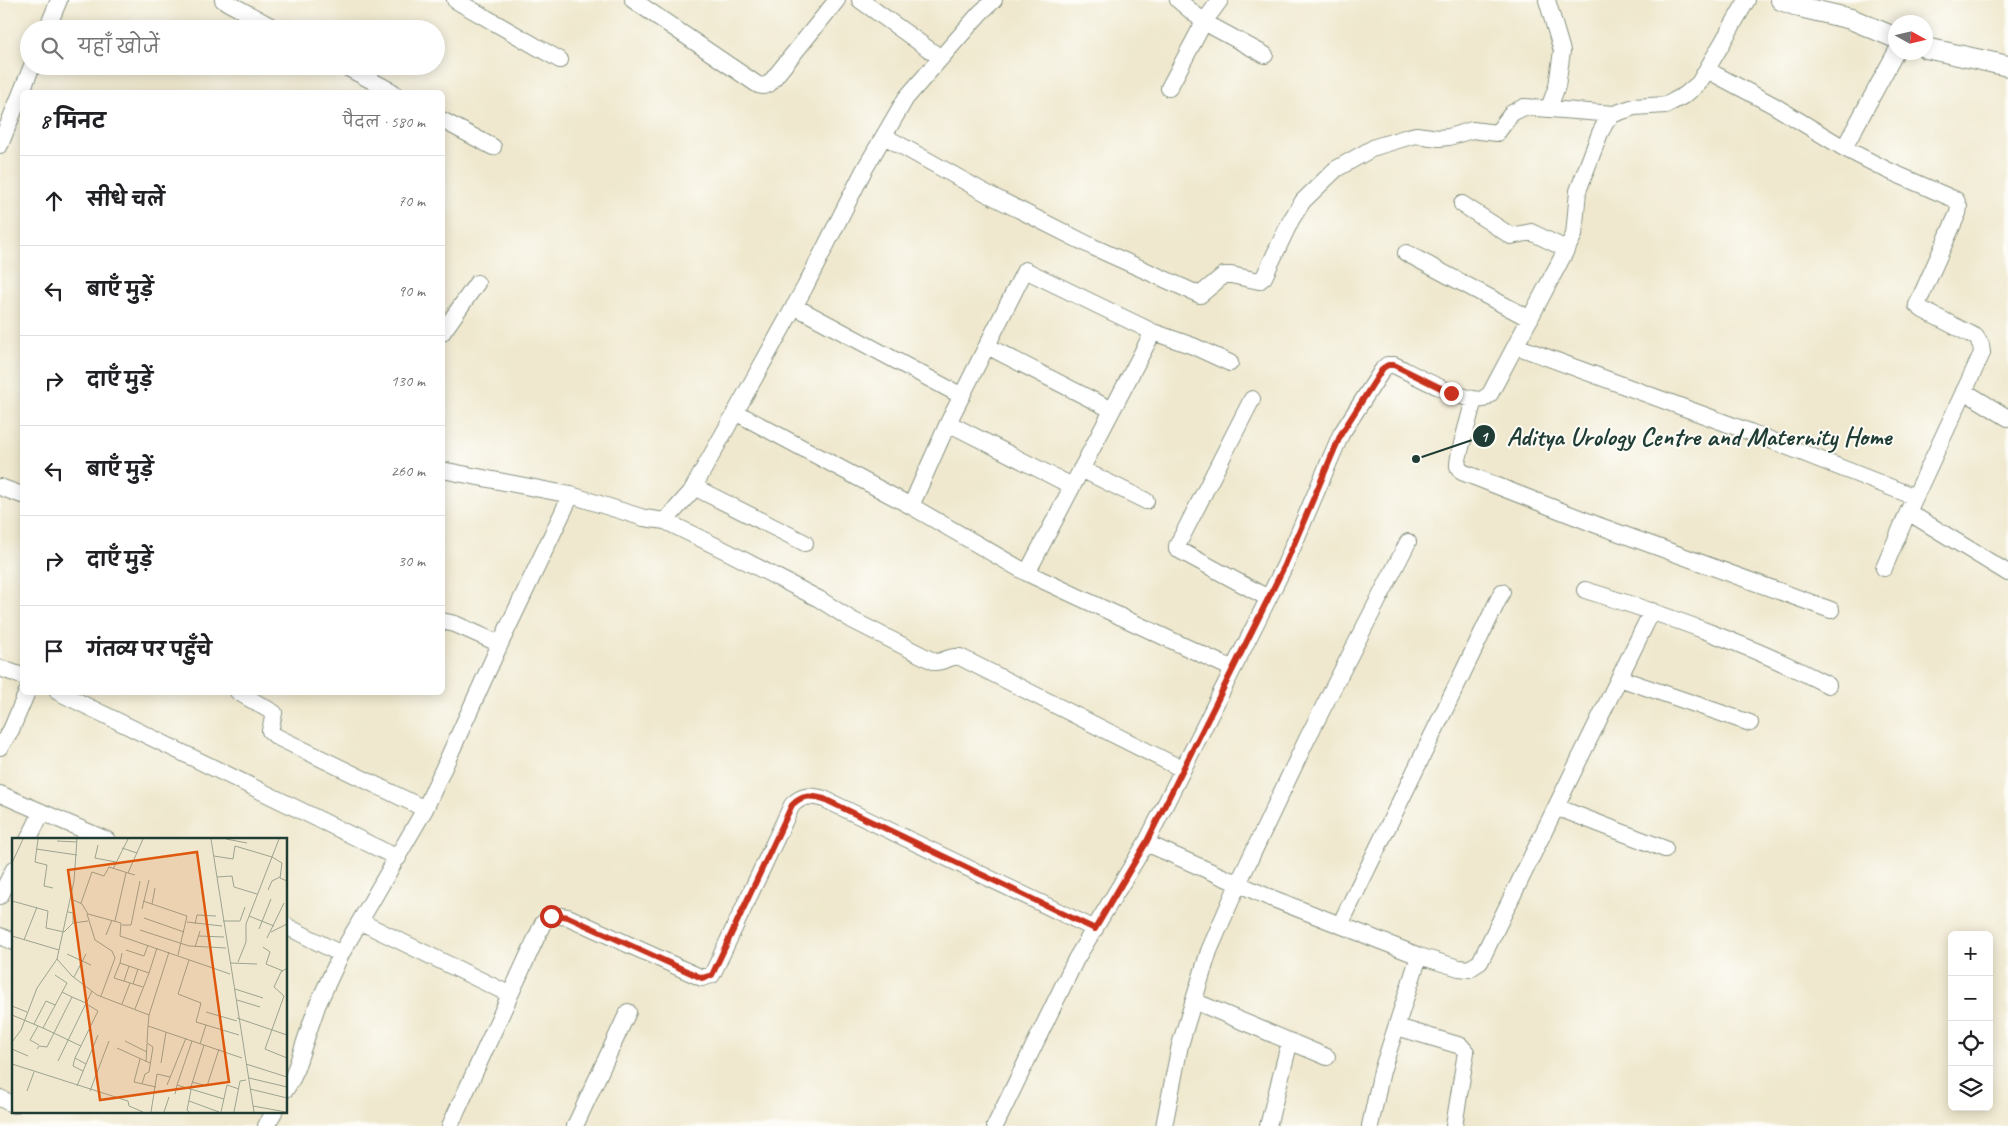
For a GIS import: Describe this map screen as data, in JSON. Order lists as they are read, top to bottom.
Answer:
{
  "places": ["Aditya Urology Centre and Maternity Home"],
  "north": "right",
  "page": {
    "search": "यहाँ खोजें",
    "heading": ["8 मिनट", "पैदल · 580 m"],
    "list": [
      ["सीधे चलें", "70 m"],
      ["बाएँ मुड़ें", "90 m"],
      ["दाएँ मुड़ें", "130 m"],
      ["बाएँ मुड़ें", "260 m"],
      ["दाएँ मुड़ें", "30 m"],
      "गंतव्य पर पहुँचे"
    ],
    "map_buttons": ["+", "−"]
  }
}
